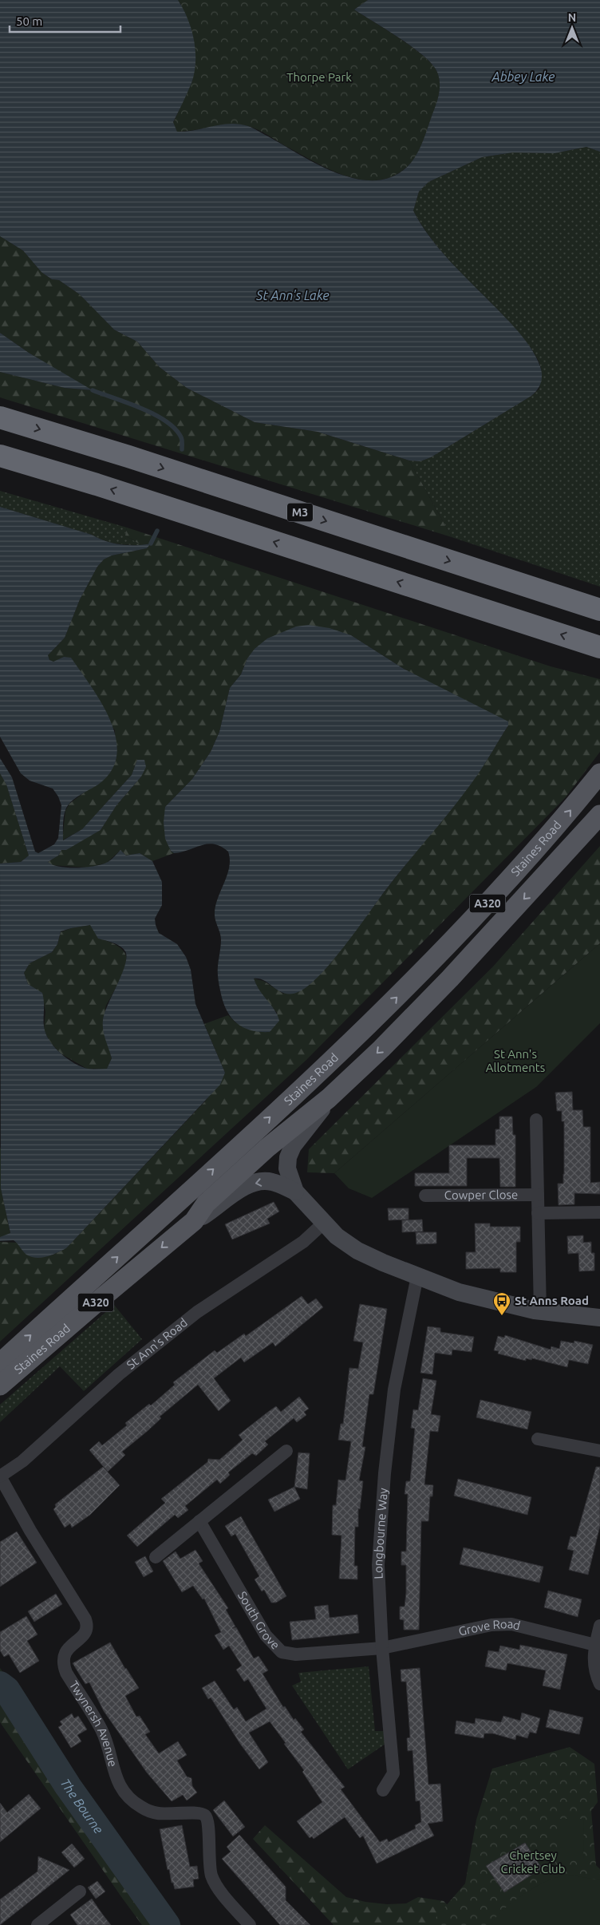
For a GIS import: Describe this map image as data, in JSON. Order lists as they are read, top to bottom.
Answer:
{
  "streets": {
    "highway": ["M3"],
    "main road": ["Staines Road", "A320"],
    "street": [
      "Cowper Close",
      "St Ann's Road",
      "Longbourne Way",
      "South Grove",
      "Grove Road",
      "Twynersh Avenue"
    ]
  },
  "crossings": [
    ["St Ann's Road", "Twynersh Avenue"],
    ["Longbourne Way", "South Grove"],
    ["Longbourne Way", "Grove Road"],
    ["South Grove", "Grove Road"]
  ],
  "water": ["Abbey Lake", "St Ann's Lake", "The Bourne"],
  "parks": ["Thorpe Park", "St Ann's Allotments", "Chertsey Cricket Club"],
  "places": {
    "bus stop": ["St Anns Road"]
  },
  "scale_bar": "50 m",
  "north": "top"
}
